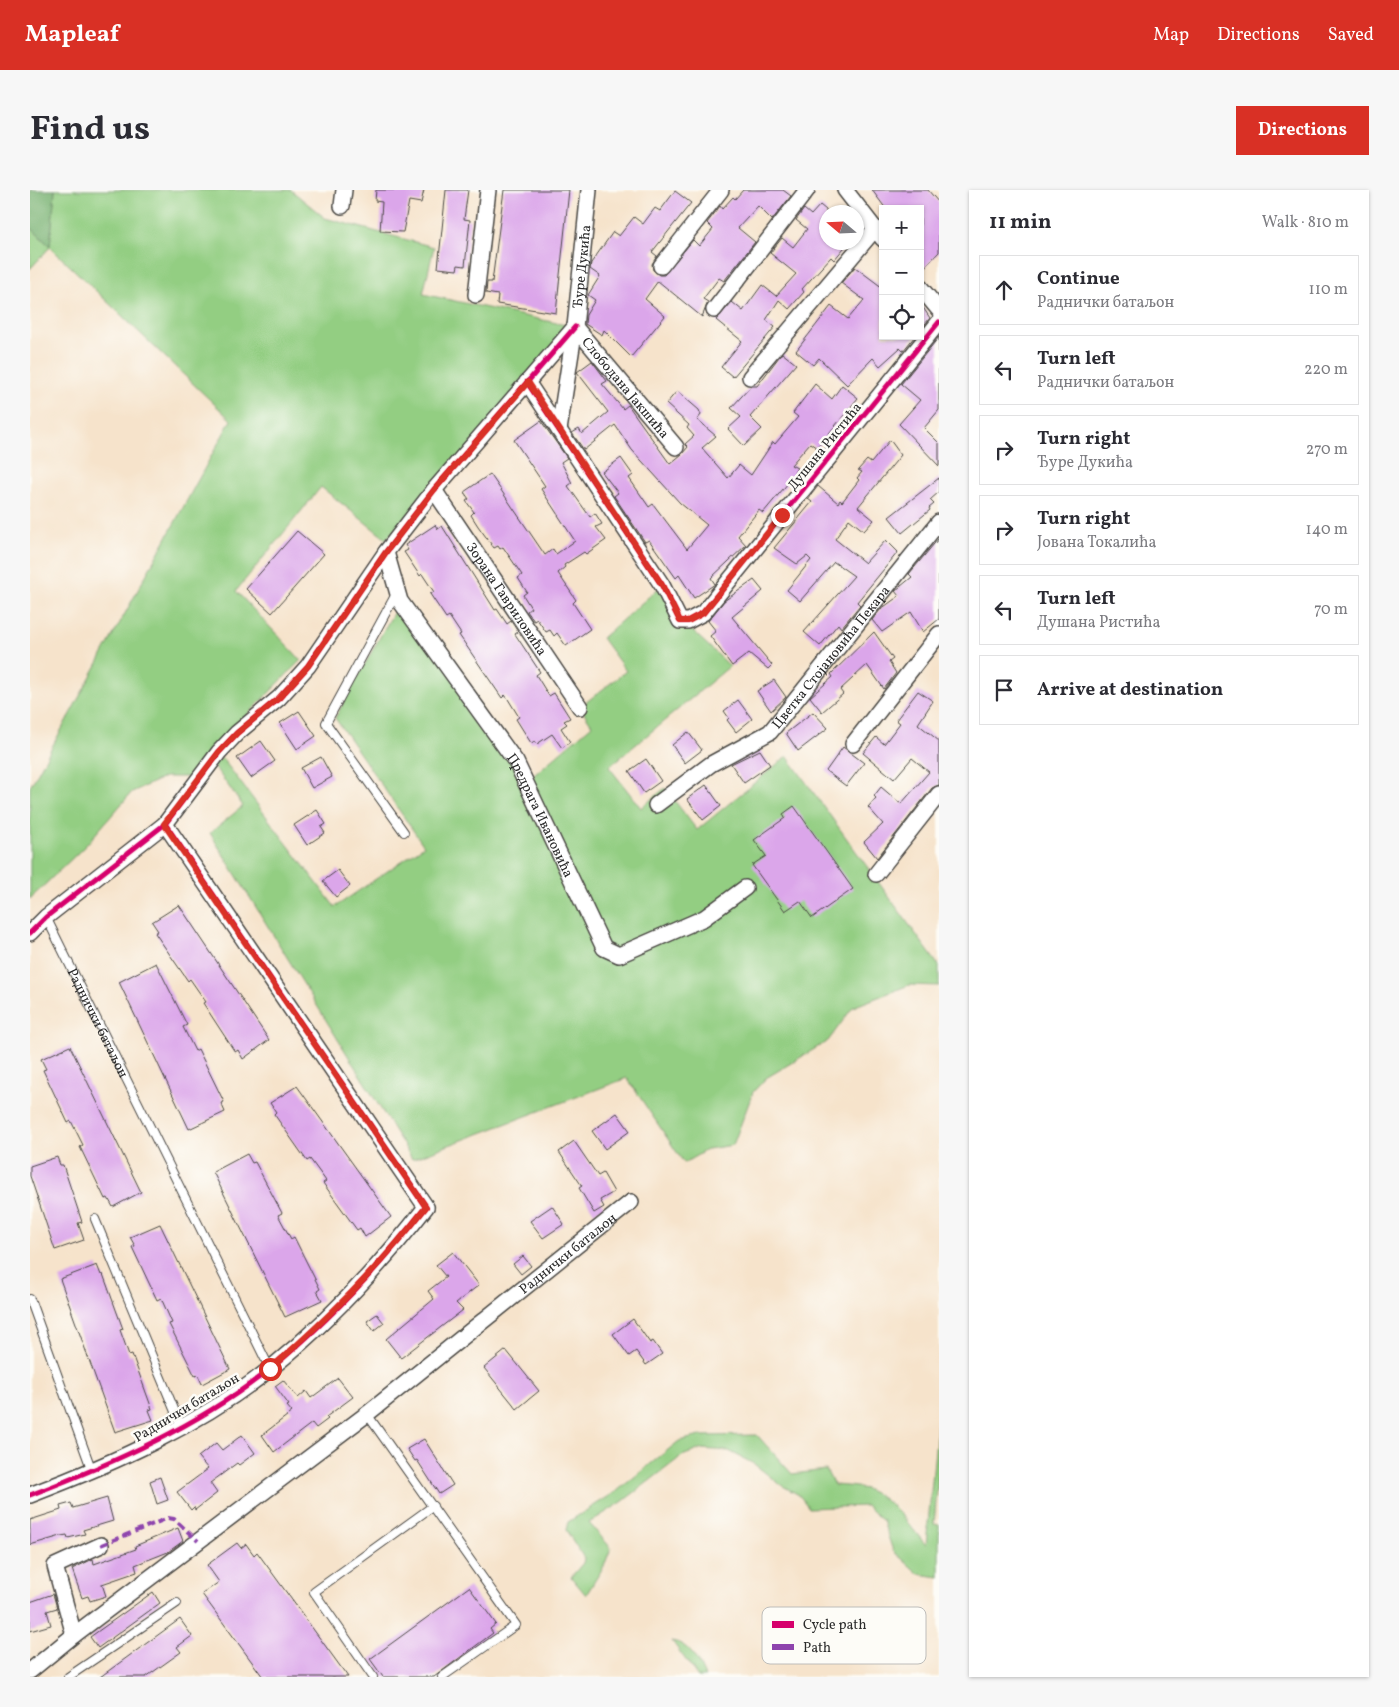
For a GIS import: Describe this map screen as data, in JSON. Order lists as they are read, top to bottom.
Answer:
{
  "streets": {
    "street": [
      "Ђуре Дукића",
      "Слободана Јакшића",
      "Душана Ристића",
      "Зорана Гавриловића",
      "Цветка Стојановића Пекара",
      "Предрага Ивановића",
      "Раднички батаљон"
    ]
  },
  "crossings": [
    ["Ђуре Дукића", "Слободана Јакшића"],
    ["Ђуре Дукића", "Зорана Гавриловића"],
    ["Ђуре Дукића", "Предрага Ивановића"],
    ["Ђуре Дукића", "Раднички батаљон"]
  ],
  "legend": ["Cycle path", "Path"],
  "north": "left",
  "page": {
    "header": "Mapleaf",
    "nav": ["Map", "Directions", "Saved"],
    "title": "Find us",
    "buttons": "Directions",
    "heading": ["11 min", "Walk · 810 m"],
    "map_buttons": ["+", "−"],
    "list": [
      ["Continue", "Раднички батаљон", "110 m"],
      ["Turn left", "Раднички батаљон", "220 m"],
      ["Turn right", "Ђуре Дукића", "270 m"],
      ["Turn right", "Јована Токалића", "140 m"],
      ["Turn left", "Душана Ристића", "70 m"],
      "Arrive at destination"
    ]
  }
}
